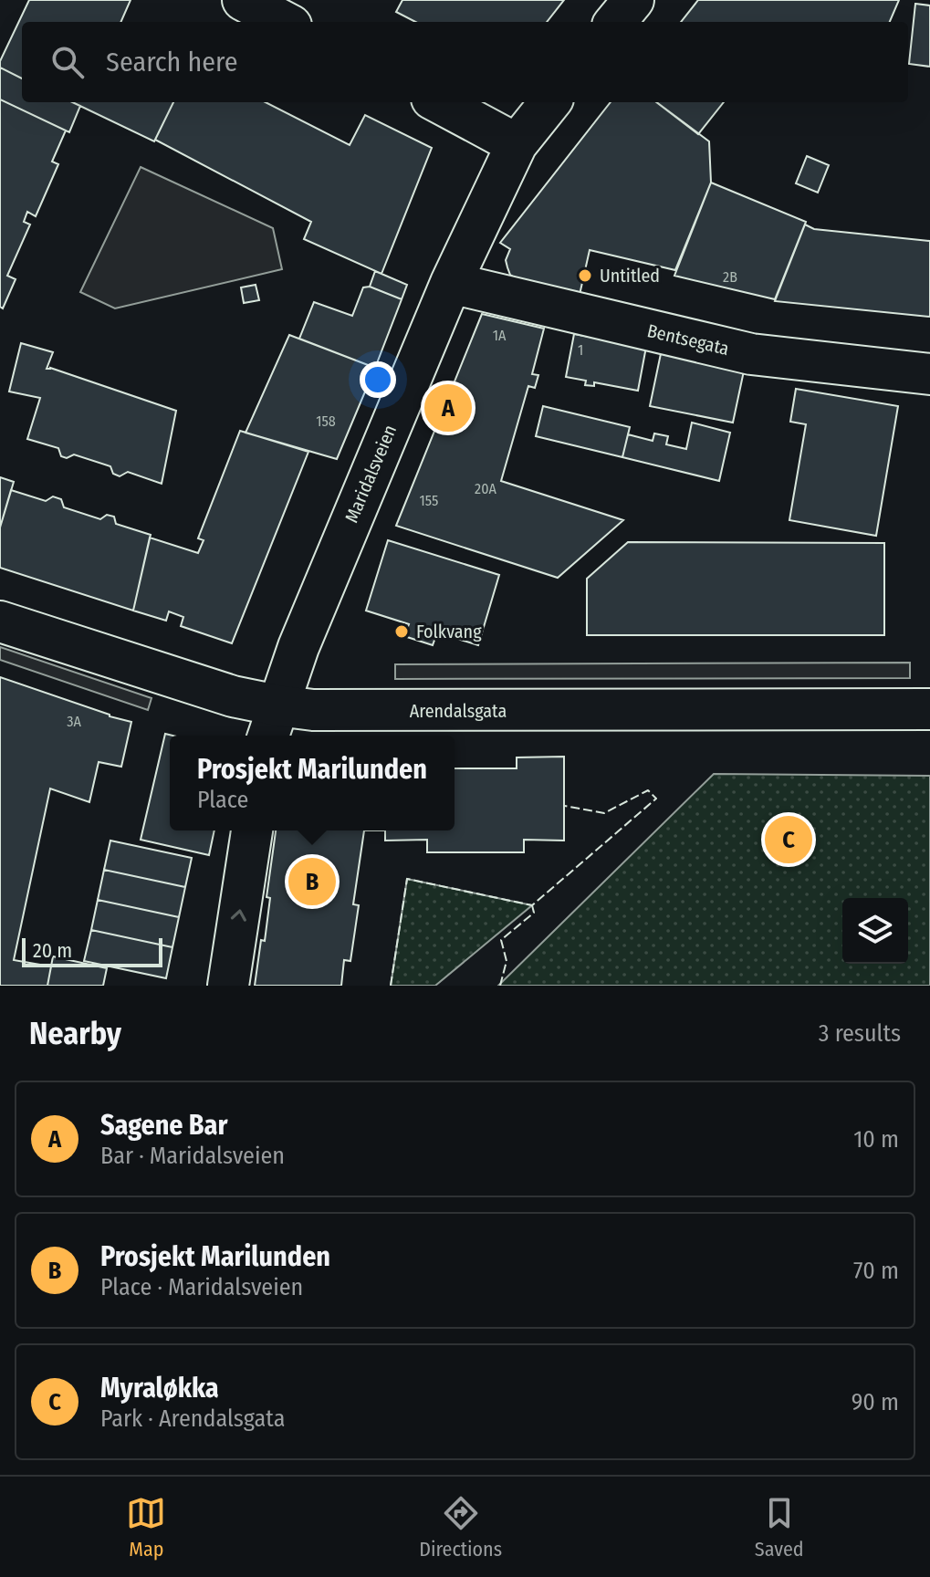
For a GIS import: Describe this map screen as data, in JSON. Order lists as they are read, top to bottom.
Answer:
{
  "streets": {
    "street": ["Bentsegata", "Maridalsveien", "Arendalsgata"]
  },
  "crossings": [
    ["Bentsegata", "Maridalsveien"],
    ["Maridalsveien", "Arendalsgata"]
  ],
  "places": ["Untitled", "Folkvang"],
  "house_numbers": [
    "2B",
    "1A",
    "1",
    "158",
    "20A",
    "155",
    "3A"
  ],
  "scale_bar": "20 m",
  "page": {
    "search": "Search here",
    "pins": ["A", "C", "B"],
    "popup": ["Prosjekt Marilunden", "Place"],
    "scale": "20 m",
    "heading": ["Nearby", "3 results"],
    "list": [
      {
        "mark": "A",
        "name": "Sagene Bar",
        "note": "Bar · Maridalsveien",
        "value": "10 m"
      },
      {
        "mark": "B",
        "name": "Prosjekt Marilunden",
        "note": "Place · Maridalsveien",
        "value": "70 m"
      },
      {
        "mark": "C",
        "name": "Myraløkka",
        "note": "Park · Arendalsgata",
        "value": "90 m"
      }
    ],
    "nav": ["Map", "Directions", "Saved"]
  }
}
